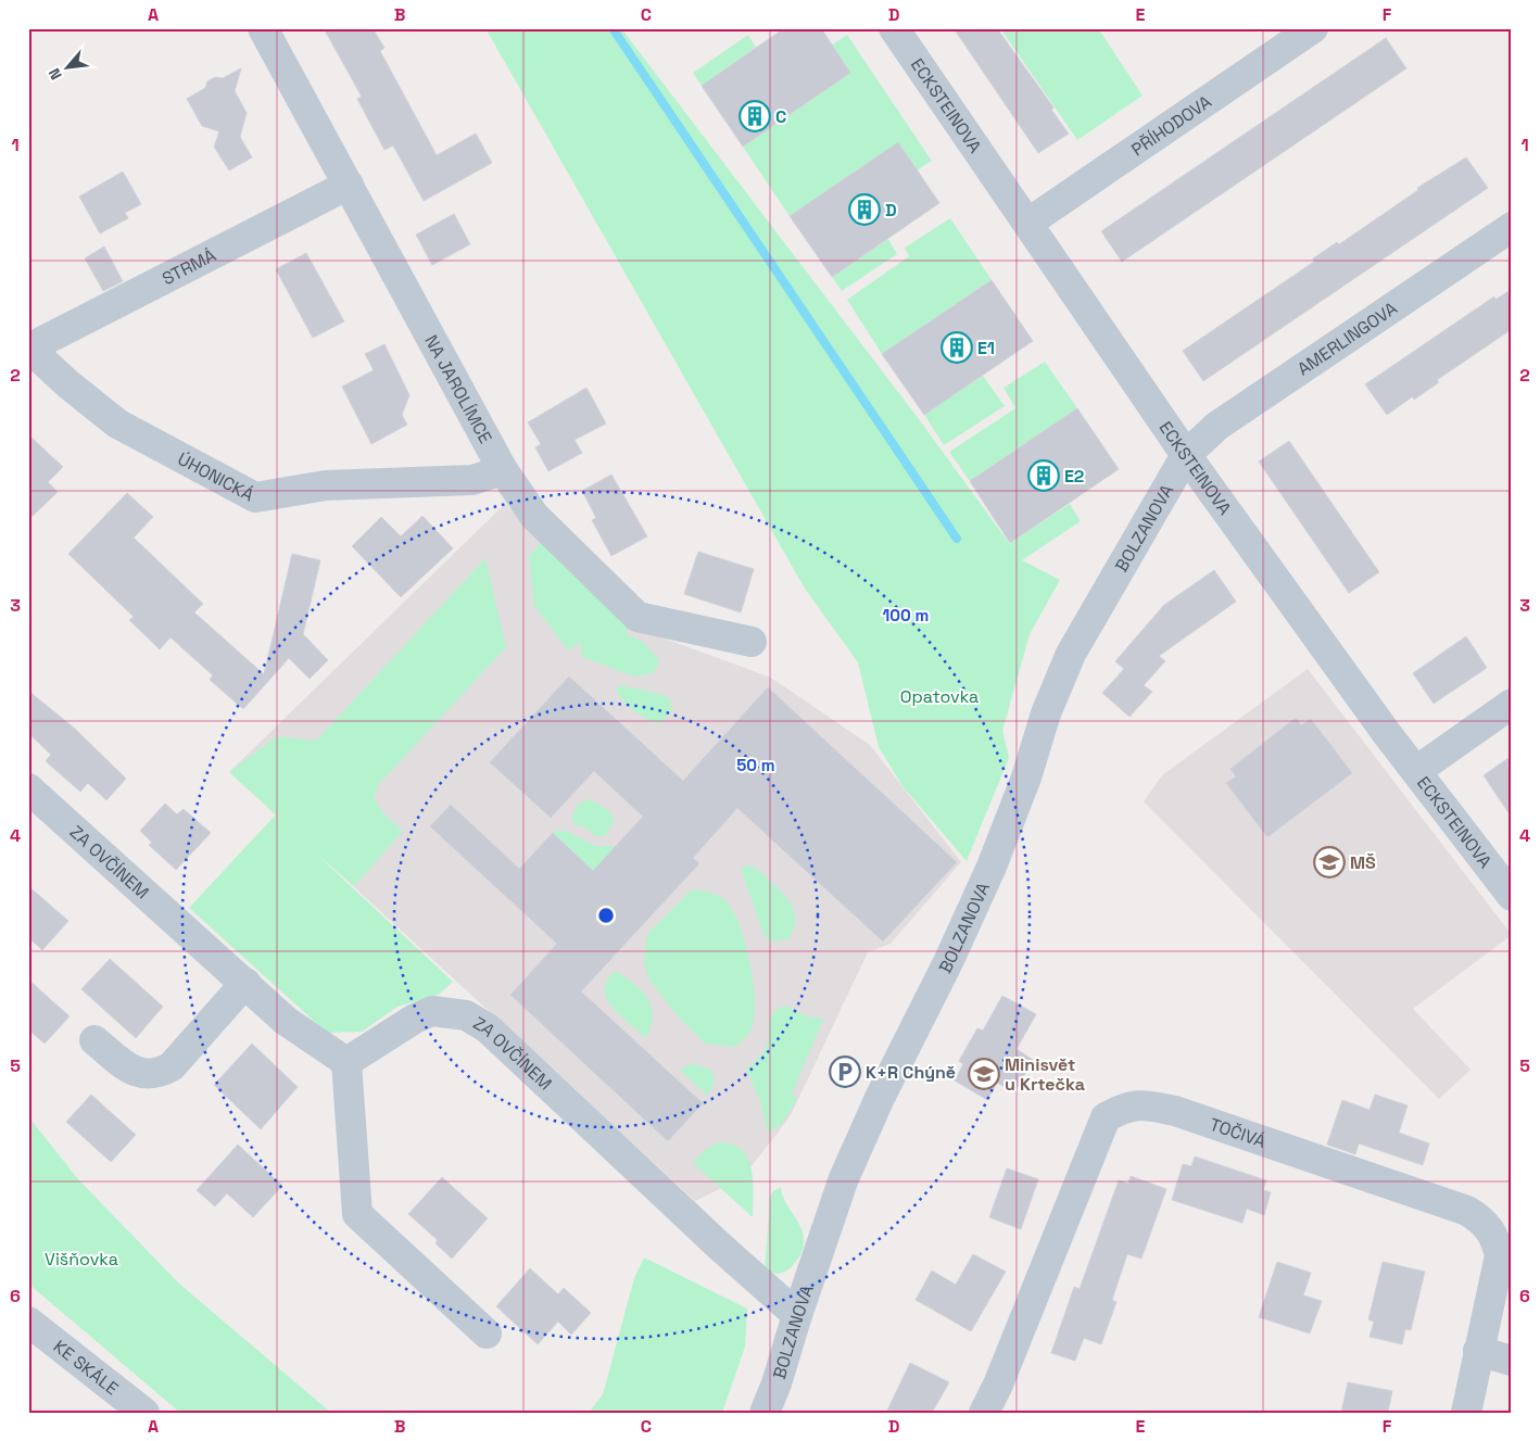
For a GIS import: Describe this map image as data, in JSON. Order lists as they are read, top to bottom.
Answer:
{
  "streets": {
    "street": [
      "ECKSTEINOVA",
      "PŘÍHODOVA",
      "STRMÁ",
      "AMERLINGOVA",
      "NA JAROLÍMCE",
      "ÚHONICKÁ",
      "BOLZANOVA",
      "ZA OVČÍNEM",
      "TOČIVÁ",
      "KE SKÁLE"
    ]
  },
  "crossings": [
    ["ECKSTEINOVA", "PŘÍHODOVA"],
    ["ECKSTEINOVA", "AMERLINGOVA"],
    ["ECKSTEINOVA", "BOLZANOVA"],
    ["STRMÁ", "NA JAROLÍMCE"],
    ["STRMÁ", "ÚHONICKÁ"],
    ["AMERLINGOVA", "BOLZANOVA"],
    ["NA JAROLÍMCE", "ÚHONICKÁ"],
    ["BOLZANOVA", "ZA OVČÍNEM"]
  ],
  "parks": ["Opatovka", "Višňovka"],
  "places": {
    "building": [
      "C",
      "D",
      "E1",
      "E2"
    ],
    "school or university": ["MŠ", "Minisvět u Krtečka"],
    "parking": ["K+R Chýně"]
  },
  "north": "bottom left",
  "grid": {
    "columns": [
      "A",
      "B",
      "C",
      "D",
      "E",
      "F"
    ],
    "rows": [
      "1",
      "2",
      "3",
      "4",
      "5",
      "6"
    ]
  },
  "rings": ["100 m", "50 m"]
}
